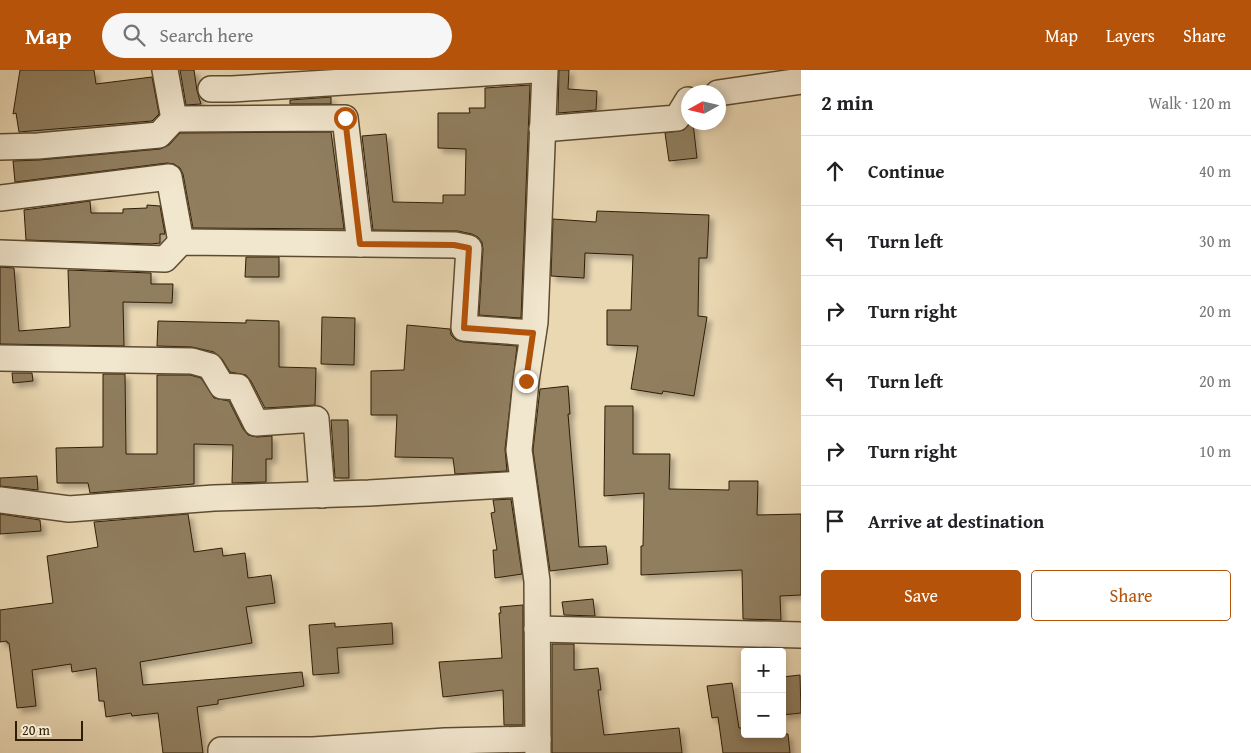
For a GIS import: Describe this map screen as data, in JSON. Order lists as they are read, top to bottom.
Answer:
{
  "scale_bar": "20 m",
  "north": "left",
  "page": {
    "header": "Map",
    "search": "Search here",
    "nav": ["Map", "Layers", "Share"],
    "heading": ["2 min", "Walk · 120 m"],
    "list": [
      ["Continue", "40 m"],
      ["Turn left", "30 m"],
      ["Turn right", "20 m"],
      ["Turn left", "20 m"],
      ["Turn right", "10 m"],
      "Arrive at destination"
    ],
    "buttons": ["Save", "Share"],
    "map_buttons": ["+", "−"],
    "scale": "20 m"
  }
}
